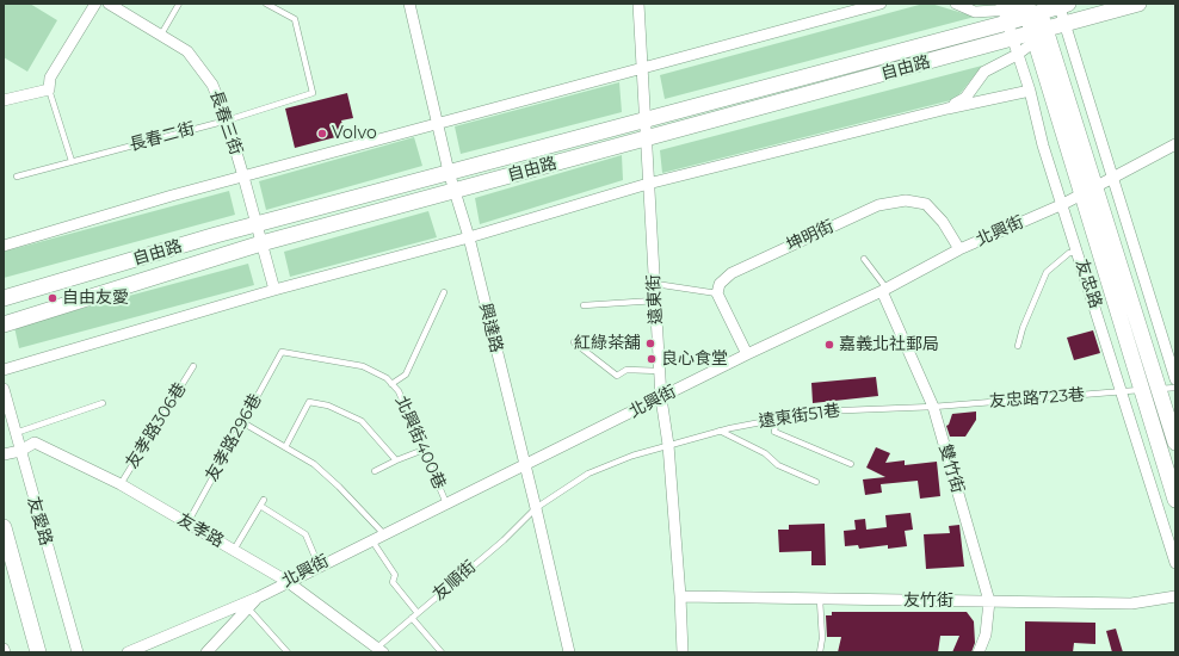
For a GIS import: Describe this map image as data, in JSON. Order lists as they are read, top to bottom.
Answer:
{
  "streets": {
    "street": [
      "自由路",
      "長春三街",
      "北興街",
      "坤明街",
      "友忠路",
      "遠東街",
      "興達路",
      "雙竹街",
      "友愛路",
      "友孝路",
      "友竹街"
    ],
    "lane": [
      "長春二街",
      "友忠路723巷",
      "遠東街51巷",
      "友孝路306巷",
      "友孝路296巷",
      "北興街400巷",
      "友順街"
    ]
  },
  "crossings": [
    ["自由路", "長春三街"],
    ["自由路", "友忠路"],
    ["自由路", "遠東街"],
    ["自由路", "興達路"],
    ["長春三街", "長春二街"],
    ["北興街", "坤明街"],
    ["北興街", "友忠路"],
    ["北興街", "遠東街"],
    ["北興街", "興達路"],
    ["北興街", "北興街400巷"],
    ["北興街", "雙竹街"],
    ["北興街", "友孝路"],
    ["友忠路", "友忠路723巷"],
    ["遠東街", "遠東街51巷"],
    ["遠東街", "友順街"],
    ["遠東街", "友竹街"],
    ["興達路", "友順街"],
    ["友忠路723巷", "遠東街51巷"],
    ["友忠路723巷", "雙竹街"],
    ["遠東街51巷", "雙竹街"],
    ["遠東街51巷", "友順街"],
    ["友孝路306巷", "友孝路"],
    ["友孝路296巷", "北興街400巷"],
    ["友孝路296巷", "友孝路"],
    ["雙竹街", "友竹街"],
    ["友愛路", "友孝路"],
    ["友孝路", "友順街"]
  ],
  "places": [
    "Volvo",
    "自由友愛",
    "紅綠茶舖",
    "嘉義北社郵局",
    "良心食堂"
  ]
}
